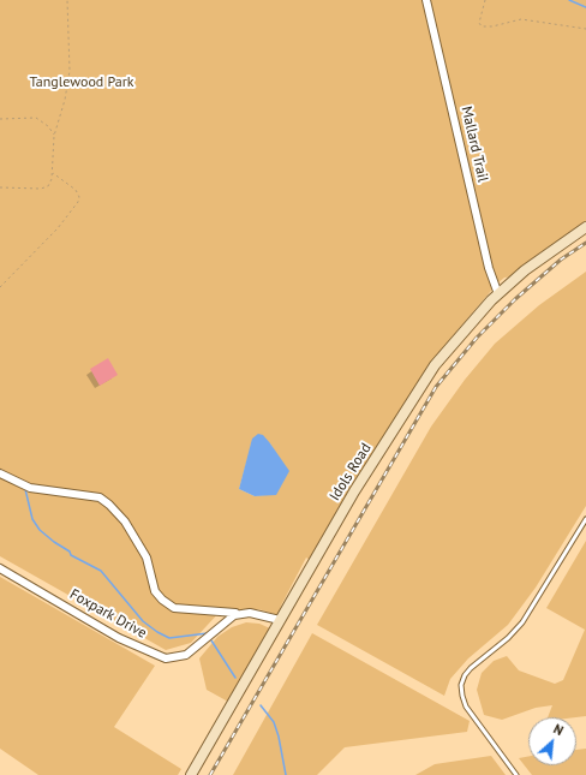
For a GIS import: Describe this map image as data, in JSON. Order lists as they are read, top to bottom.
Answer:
{
  "streets": {
    "street": ["Mallard Trail", "Idols Road", "Foxpark Drive"]
  },
  "crossings": [
    ["Mallard Trail", "Idols Road"]
  ],
  "parks": ["Tanglewood Park"],
  "north": "top right"
}
